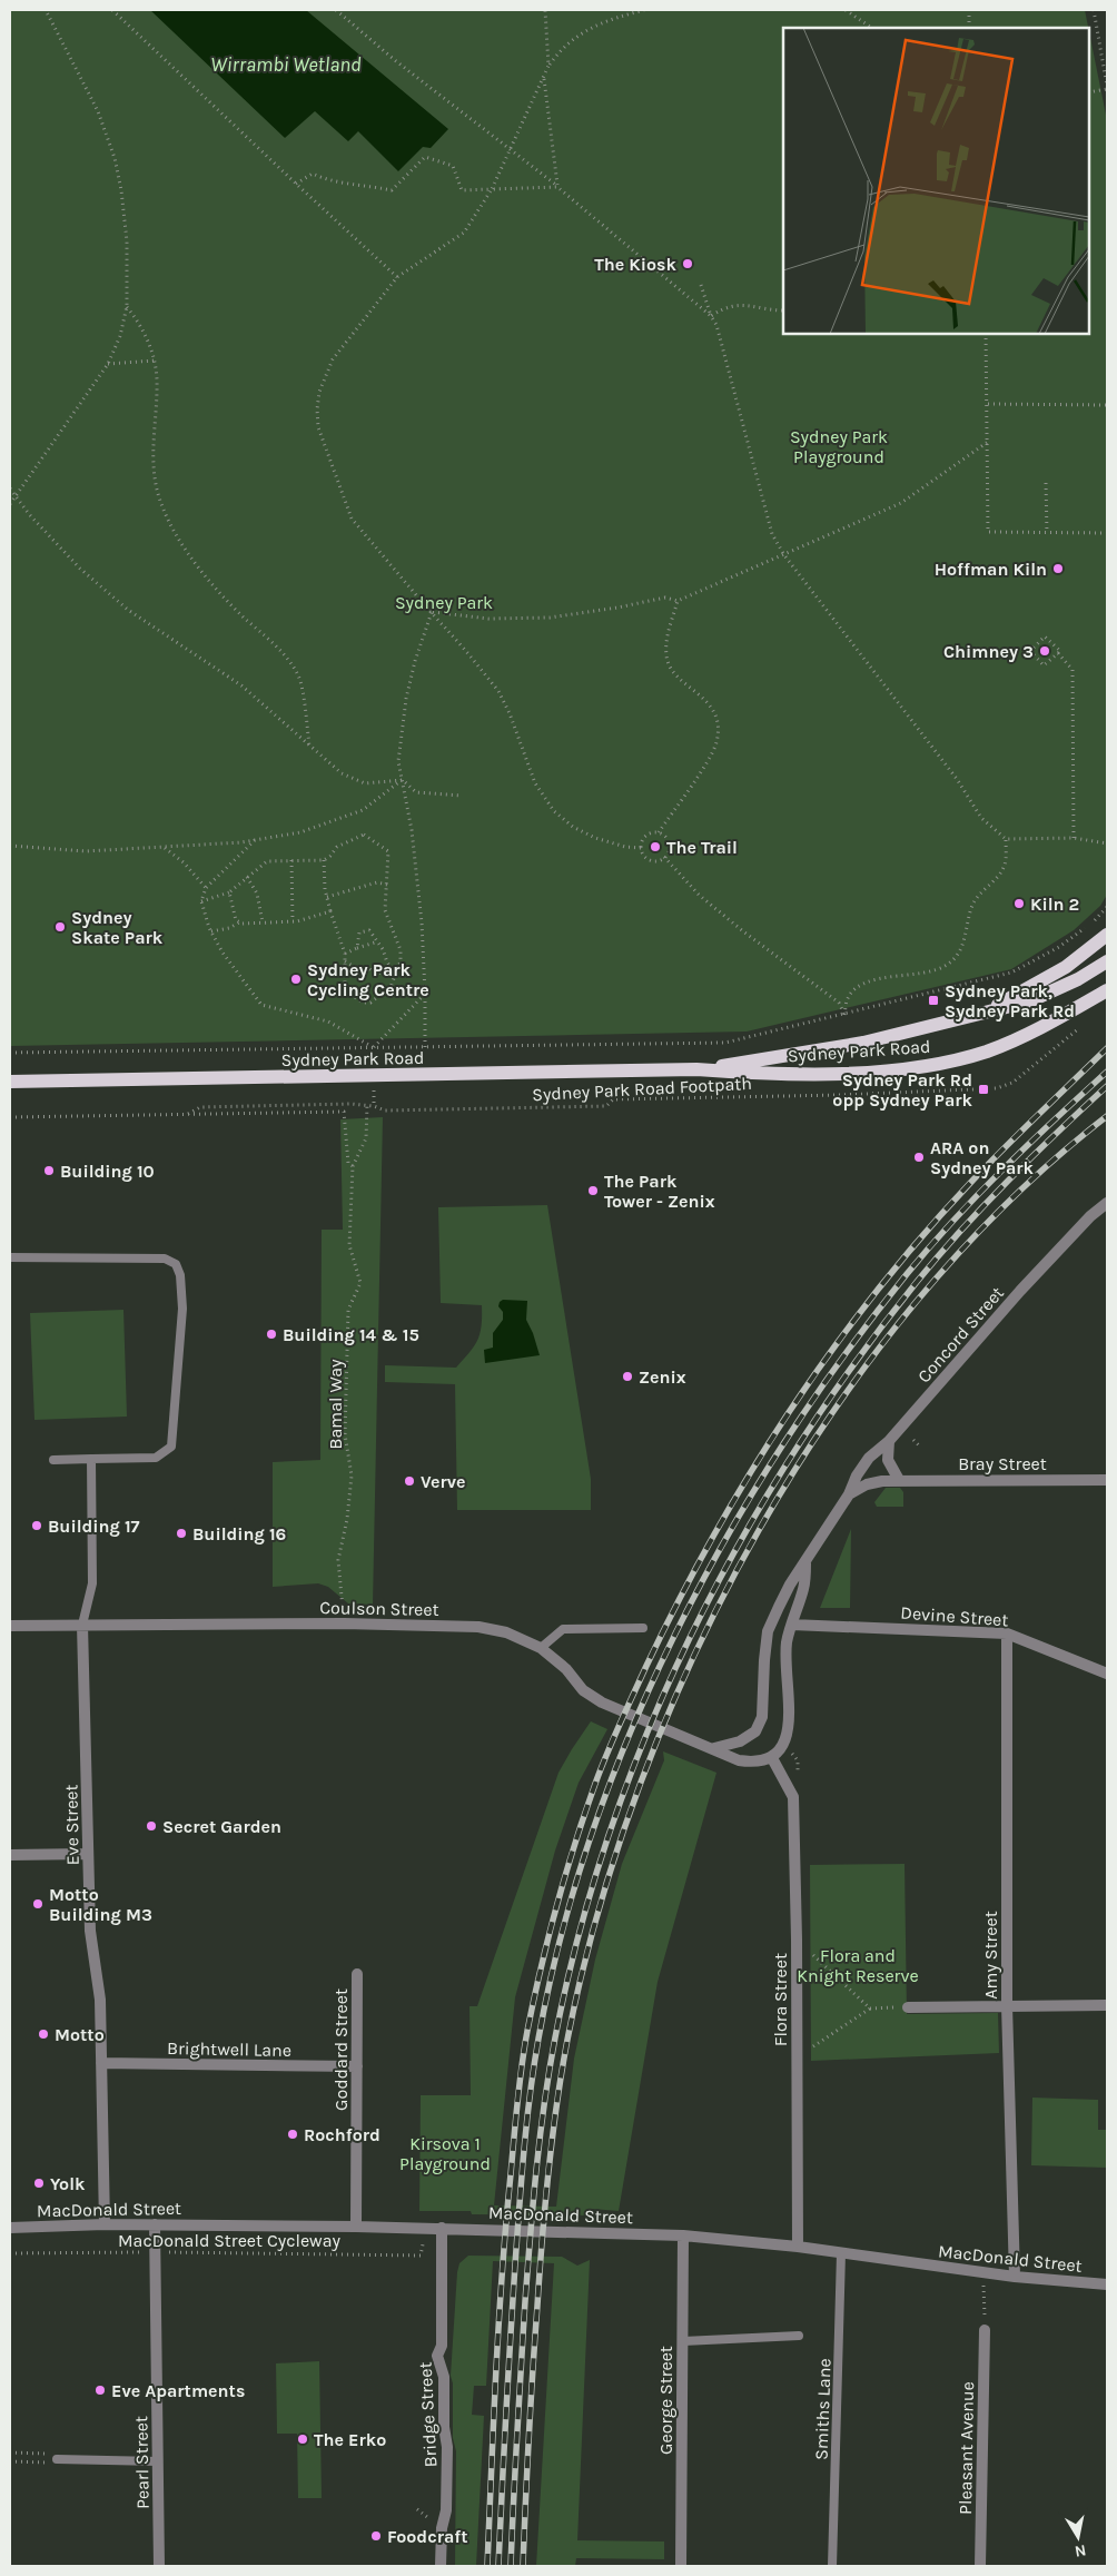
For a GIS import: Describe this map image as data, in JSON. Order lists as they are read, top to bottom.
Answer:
{
  "streets": {
    "main road": ["Sydney Park Road"],
    "street": [
      "Concord Street",
      "Bray Street",
      "Coulson Street",
      "Devine Street",
      "Eve Street",
      "Amy Street",
      "Flora Street",
      "Brightwell Lane",
      "Goddard Street",
      "MacDonald Street",
      "George Street",
      "Bridge Street",
      "Pleasant Avenue",
      "Pearl Street"
    ],
    "lane": ["Smiths Lane"],
    "path": ["Sydney Park Road Footpath", "Bamal Way", "MacDonald Street Cycleway"]
  },
  "crossings": [
    ["Sydney Park Road Footpath", "Bamal Way"],
    ["Concord Street", "Bray Street"],
    ["Bamal Way", "Coulson Street"],
    ["Coulson Street", "Eve Street"],
    ["Coulson Street", "Flora Street"],
    ["Devine Street", "Amy Street"],
    ["Eve Street", "Brightwell Lane"],
    ["Eve Street", "MacDonald Street"],
    ["Amy Street", "MacDonald Street"],
    ["Flora Street", "MacDonald Street"],
    ["Brightwell Lane", "Goddard Street"],
    ["Goddard Street", "MacDonald Street"],
    ["MacDonald Street", "MacDonald Street Cycleway"],
    ["MacDonald Street", "George Street"],
    ["MacDonald Street", "Smiths Lane"],
    ["MacDonald Street", "Bridge Street"],
    ["MacDonald Street", "Pearl Street"],
    ["MacDonald Street Cycleway", "Pearl Street"]
  ],
  "water": ["Wirrambi Wetland"],
  "parks": [
    "Sydney Park Playground",
    "Sydney Park",
    "Flora and Knight Reserve",
    "Kirsova 1 Playground"
  ],
  "places": {
    "other": [
      "The Kiosk",
      "Hoffman Kiln",
      "Chimney 3",
      "The Trail",
      "Kiln 2",
      "Sydney Skate Park",
      "Sydney Park Cycling Centre",
      "ARA on Sydney Park",
      "Building 10",
      "The Park Tower - Zenix",
      "Building 14 & 15",
      "Zenix",
      "Verve",
      "Building 17",
      "Building 16",
      "Secret Garden",
      "Motto Building M3",
      "Motto",
      "Rochford",
      "Yolk",
      "Eve Apartments",
      "The Erko",
      "Foodcraft"
    ],
    "transit": ["Sydney Park, Sydney Park Rd", "Sydney Park Rd opp Sydney Park"]
  },
  "north": "bottom"
}
